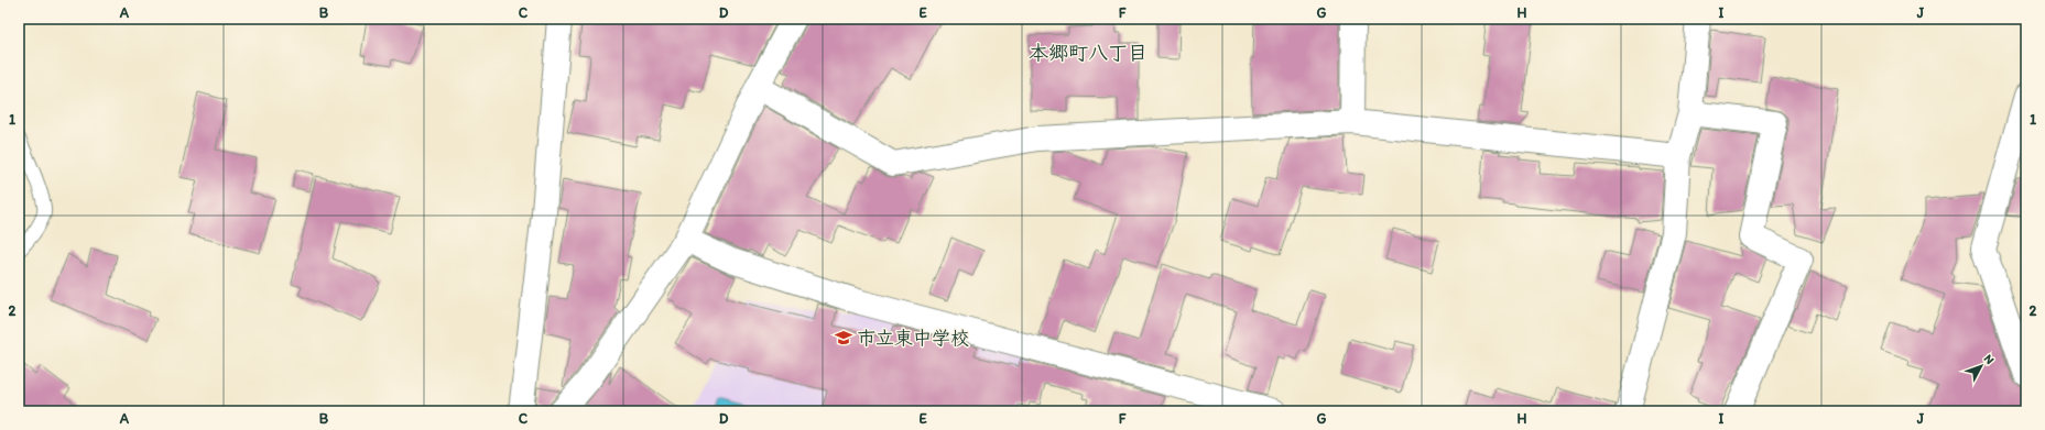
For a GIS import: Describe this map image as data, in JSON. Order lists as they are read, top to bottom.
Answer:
{
  "districts": ["本郷町八丁目"],
  "places": {
    "school or university": ["市立東中学校"]
  },
  "north": "top right",
  "grid": {
    "columns": [
      "A",
      "B",
      "C",
      "D",
      "E",
      "F",
      "G",
      "H",
      "I",
      "J"
    ],
    "rows": ["1", "2"]
  }
}
